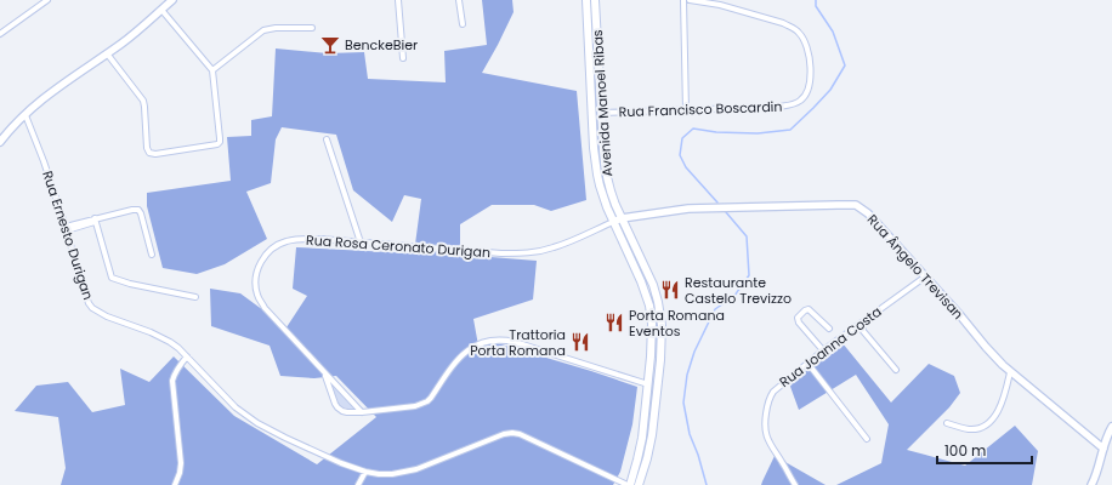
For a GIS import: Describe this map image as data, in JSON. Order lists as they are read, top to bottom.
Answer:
{
  "streets": {
    "main road": ["Avenida Manoel Ribas"],
    "street": [
      "Rua Francisco Boscardin",
      "Rua Ernesto Durigan",
      "Rua Rosa Ceronato Durigan",
      "Rua Ângelo Trevisan",
      "Rua Joanna Costa"
    ]
  },
  "crossings": [
    ["Avenida Manoel Ribas", "Rua Francisco Boscardin"],
    ["Avenida Manoel Ribas", "Rua Ernesto Durigan"],
    ["Avenida Manoel Ribas", "Rua Rosa Ceronato Durigan"],
    ["Avenida Manoel Ribas", "Rua Ângelo Trevisan"],
    ["Rua Rosa Ceronato Durigan", "Rua Ângelo Trevisan"],
    ["Rua Ângelo Trevisan", "Rua Joanna Costa"]
  ],
  "places": {
    "bar": ["BenckeBier"],
    "restaurant": ["Restaurante Castelo Trevizzo", "Porta Romana Eventos", "Trattoria Porta Romana"]
  },
  "scale_bar": "100 m"
}
